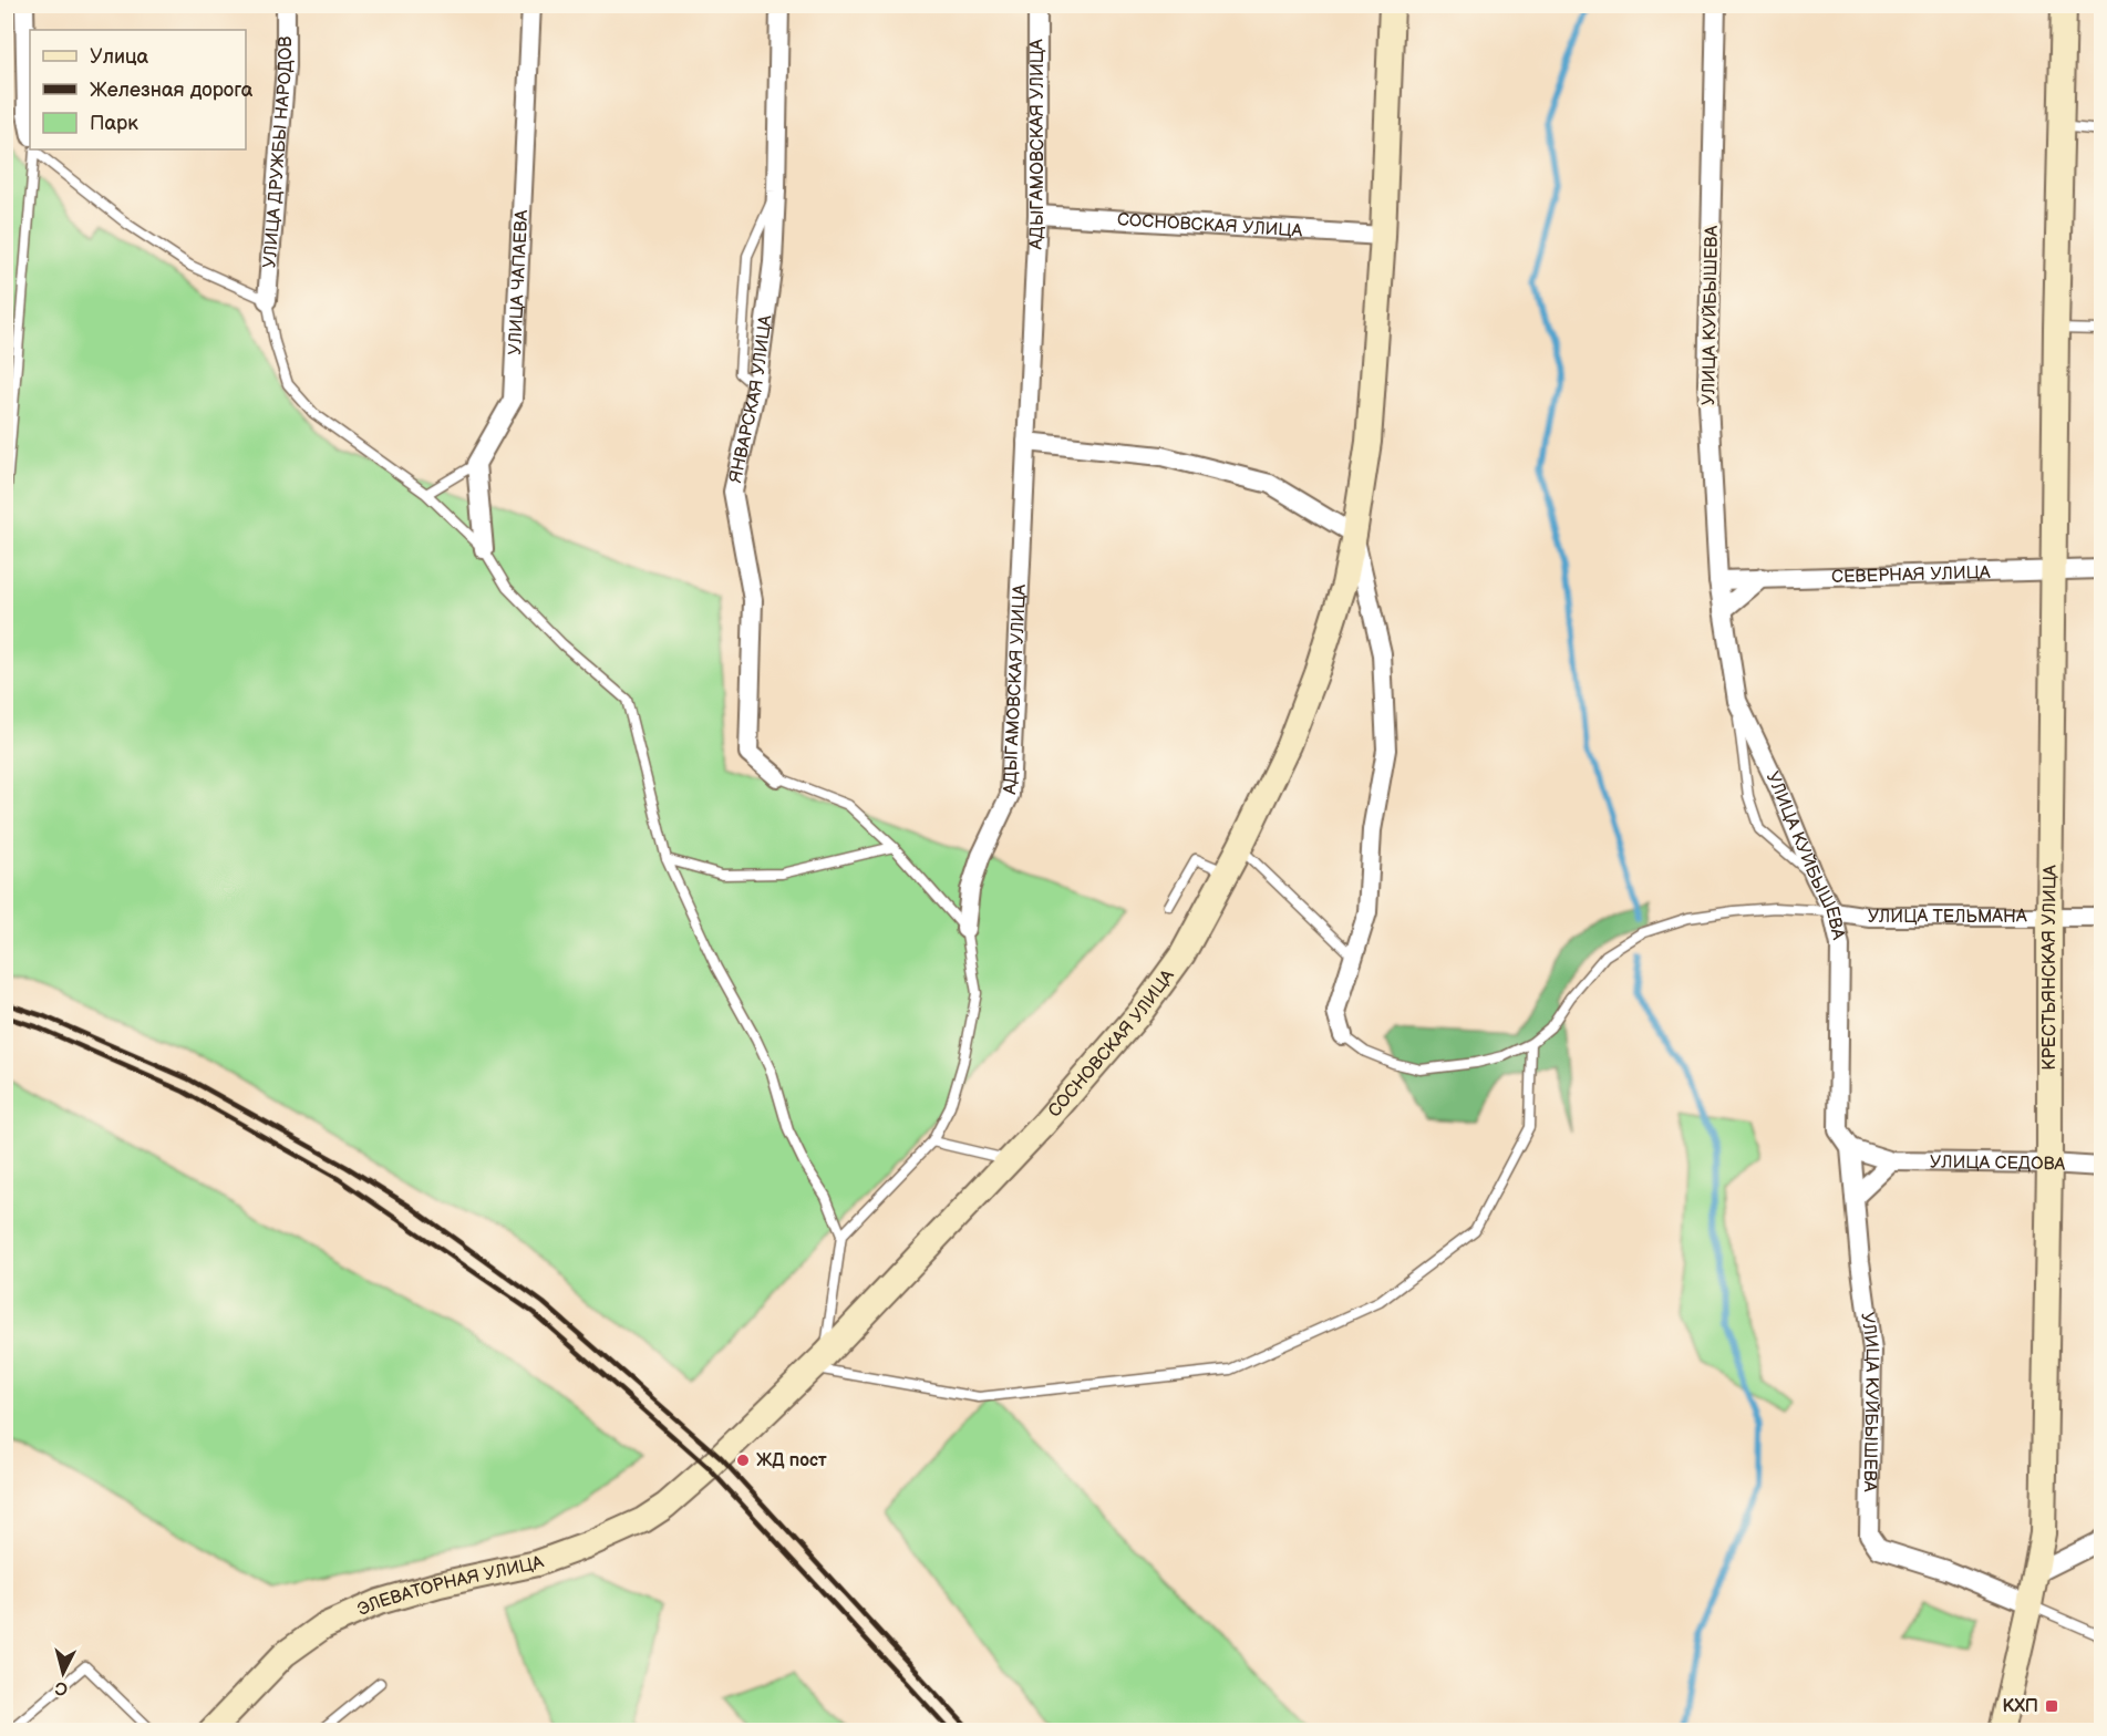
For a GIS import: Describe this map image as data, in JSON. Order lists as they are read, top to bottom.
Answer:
{
  "streets": {
    "main road": ["СОСНОВСКАЯ УЛИЦА", "КРЕСТЬЯНСКАЯ УЛИЦА", "ЭЛЕВАТОРНАЯ УЛИЦА"],
    "street": [
      "АДЫГАМОВСКАЯ УЛИЦА",
      "УЛИЦА ДРУЖБЫ НАРОДОВ",
      "УЛИЦА ЧАПАЕВА",
      "УЛИЦА КУЙБЫШЕВА",
      "ЯНВАРСКАЯ УЛИЦА",
      "СЕВЕРНАЯ УЛИЦА",
      "УЛИЦА ТЕЛЬМАНА",
      "УЛИЦА СЕДОВА"
    ]
  },
  "crossings": [
    ["АДЫГАМОВСКАЯ УЛИЦА", "СОСНОВСКАЯ УЛИЦА"],
    ["СОСНОВСКАЯ УЛИЦА", "ЭЛЕВАТОРНАЯ УЛИЦА"],
    ["УЛИЦА КУЙБЫШЕВА", "СЕВЕРНАЯ УЛИЦА"],
    ["УЛИЦА КУЙБЫШЕВА", "УЛИЦА ТЕЛЬМАНА"],
    ["УЛИЦА КУЙБЫШЕВА", "КРЕСТЬЯНСКАЯ УЛИЦА"],
    ["УЛИЦА КУЙБЫШЕВА", "УЛИЦА СЕДОВА"],
    ["СЕВЕРНАЯ УЛИЦА", "КРЕСТЬЯНСКАЯ УЛИЦА"],
    ["УЛИЦА ТЕЛЬМАНА", "КРЕСТЬЯНСКАЯ УЛИЦА"],
    ["КРЕСТЬЯНСКАЯ УЛИЦА", "УЛИЦА СЕДОВА"]
  ],
  "places": {
    "other": ["ЖД пост"],
    "transit": ["КХП"]
  },
  "legend": ["Улица", "Железная дорога", "Парк"],
  "north": "bottom"
}
